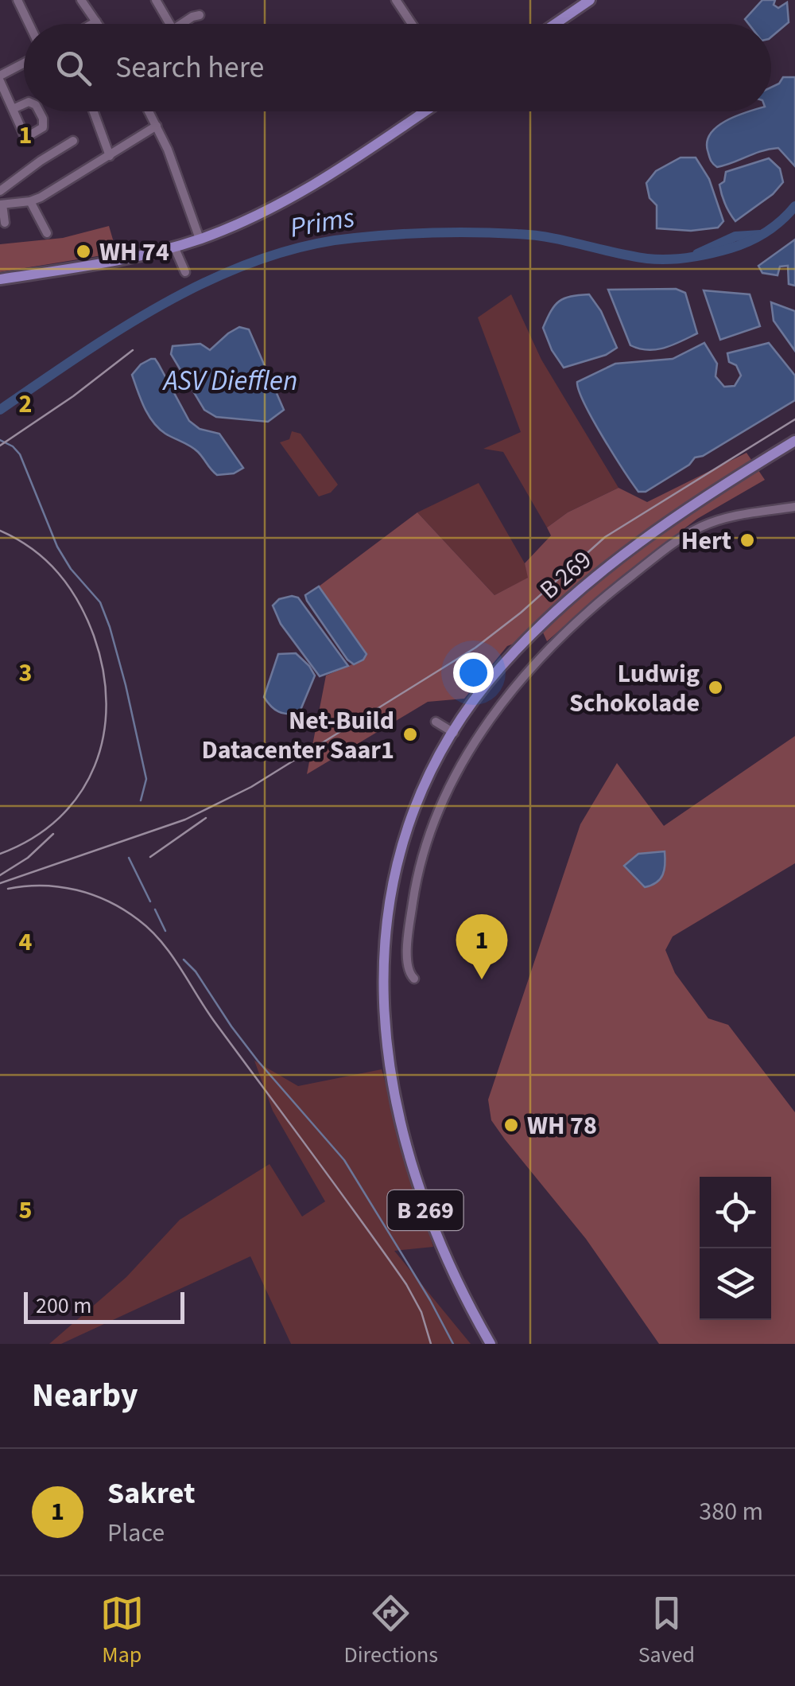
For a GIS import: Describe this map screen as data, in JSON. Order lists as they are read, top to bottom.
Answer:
{
  "streets": {
    "main road": ["B 269"]
  },
  "water": ["Prims", "ASV Diefflen"],
  "places": [
    "WH 74",
    "Hert",
    "Ludwig Schokolade",
    "Net-Build Datacenter Saar1",
    "WH 78"
  ],
  "scale_bar": "200 m",
  "page": {
    "search": "Search here",
    "pins": "1",
    "scale": "200 m",
    "heading": "Nearby",
    "list": [
      {
        "mark": "1",
        "name": "Sakret",
        "note": "Place",
        "value": "380 m"
      }
    ],
    "nav": ["Map", "Directions", "Saved"]
  },
  "grid": {
    "rows": [
      "1",
      "2",
      "3",
      "4",
      "5"
    ]
  }
}
